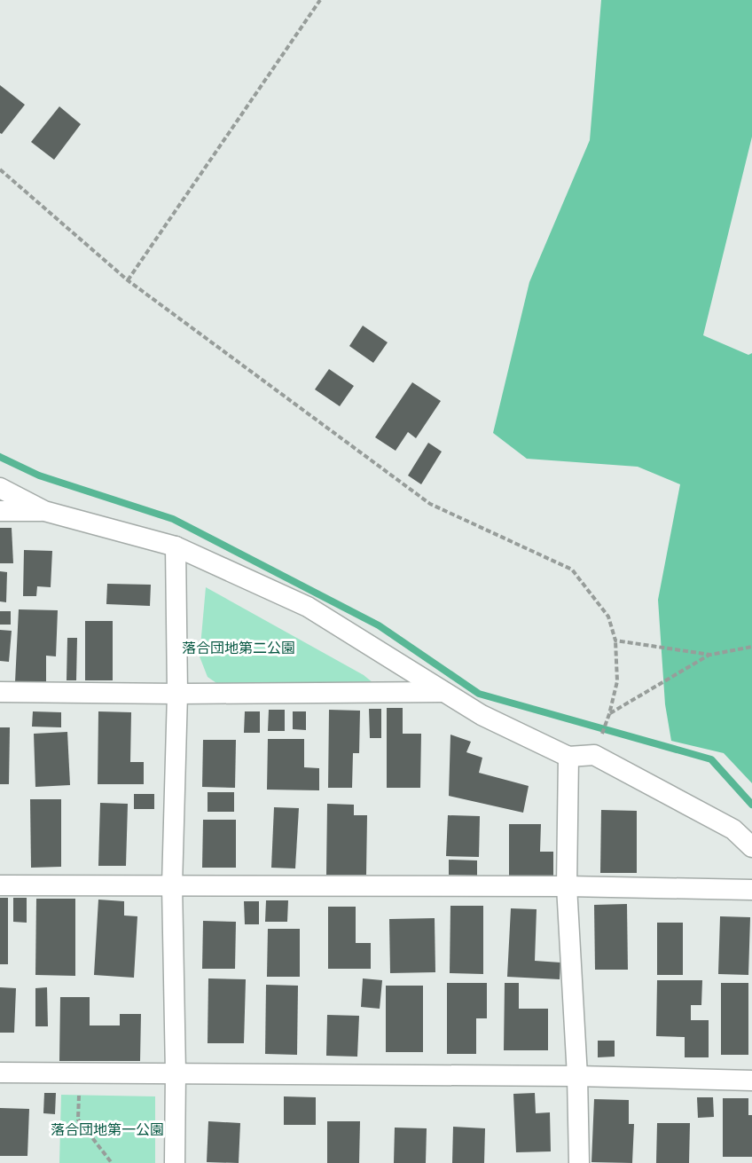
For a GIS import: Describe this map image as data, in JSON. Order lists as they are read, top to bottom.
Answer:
{
  "parks": ["落合団地第二公園", "落合団地第一公園"]
}
